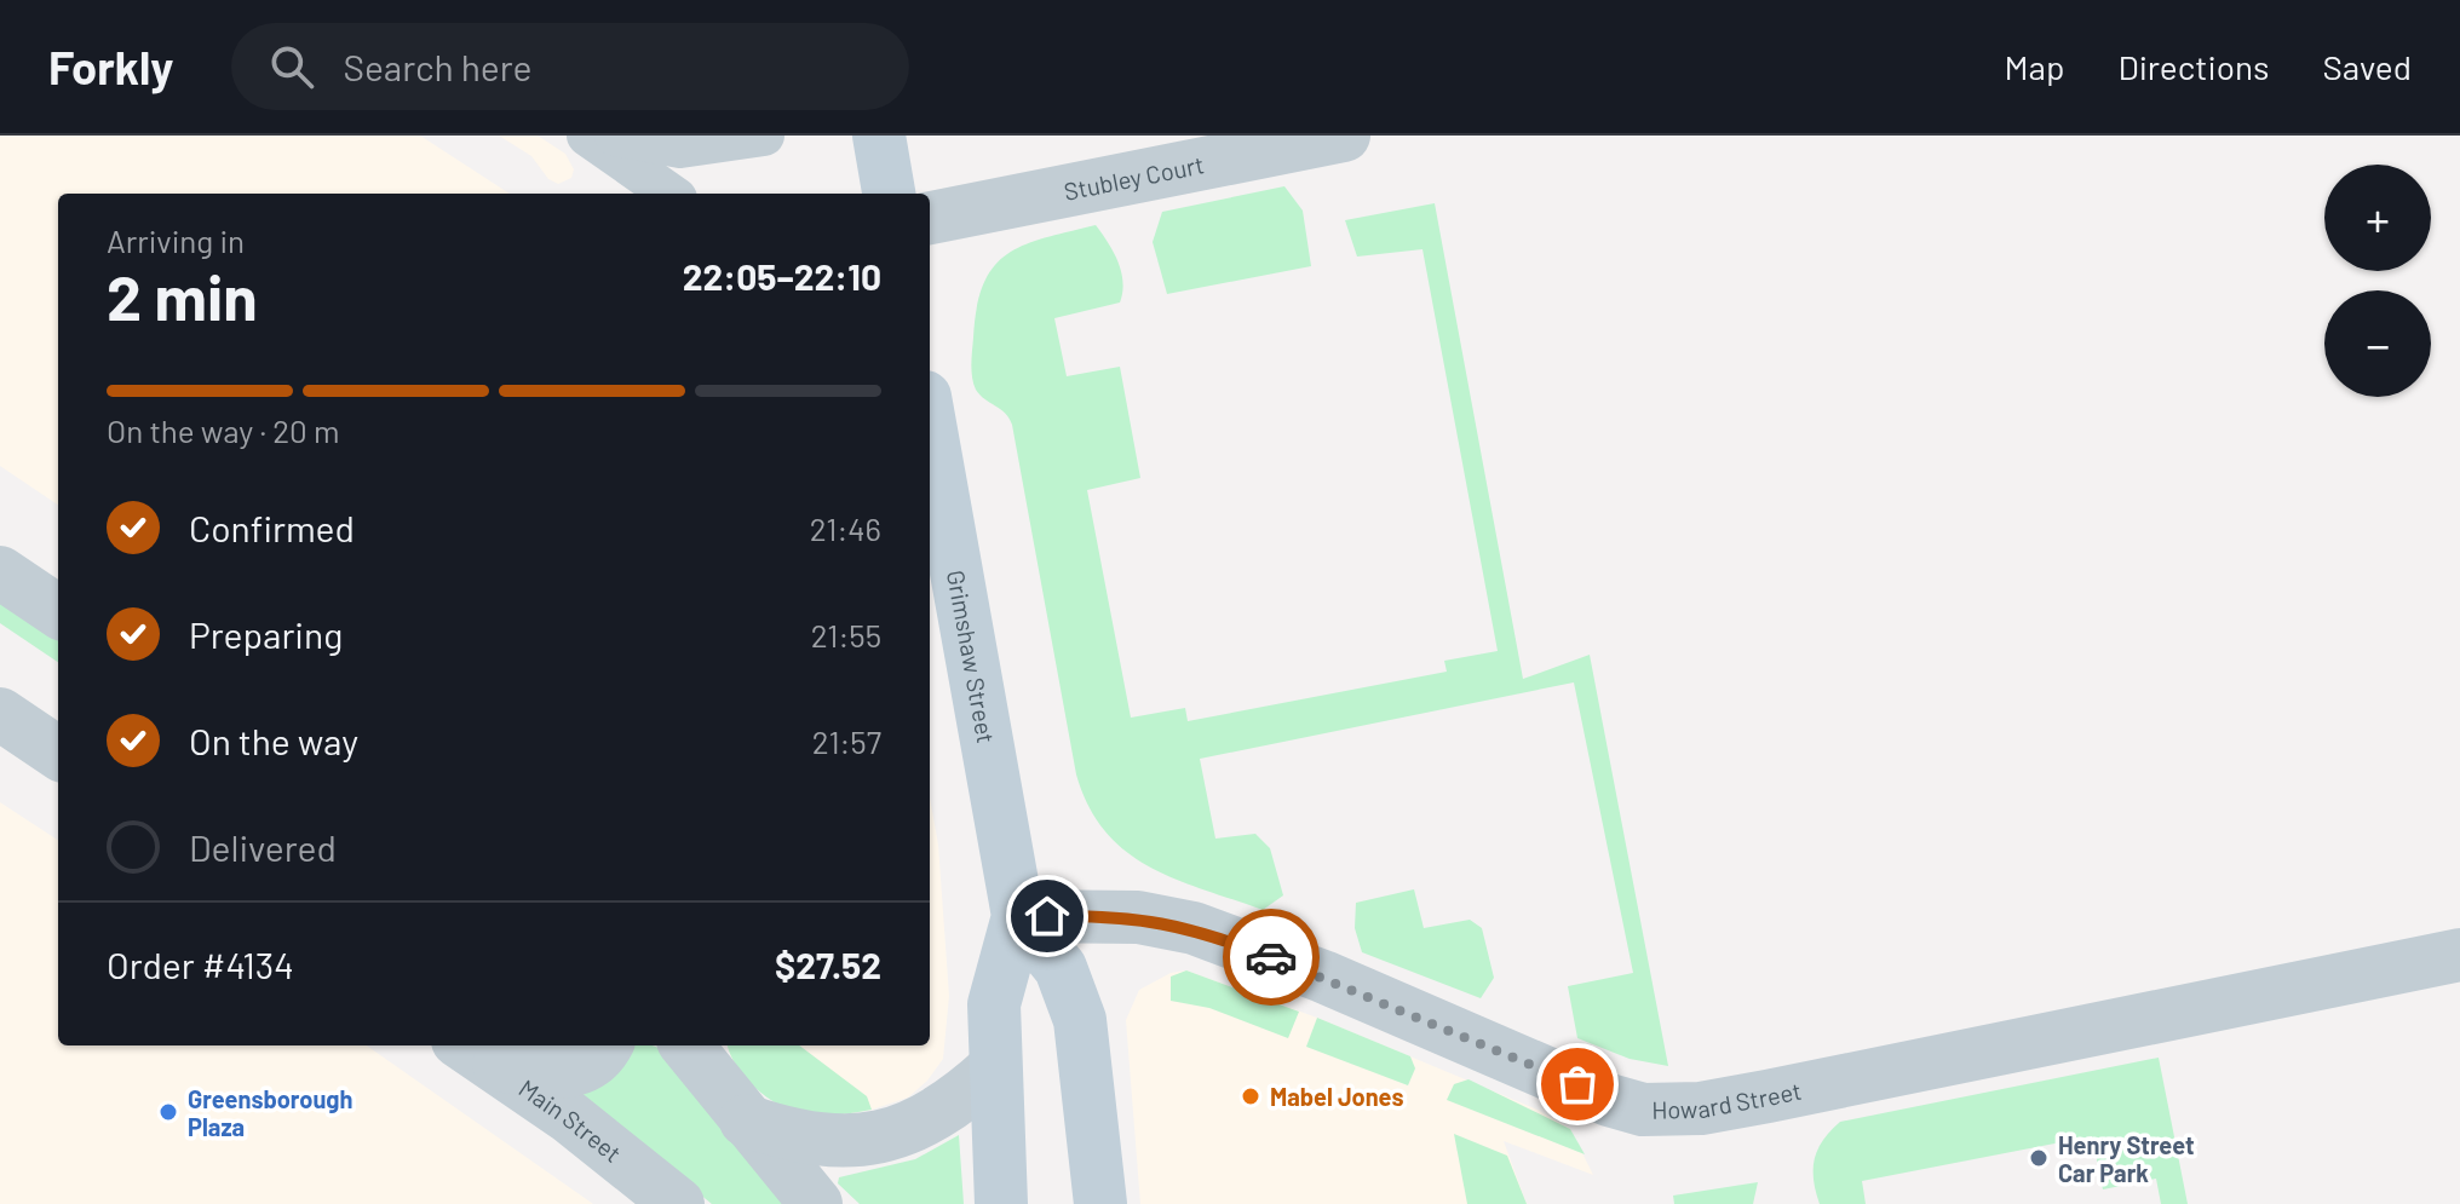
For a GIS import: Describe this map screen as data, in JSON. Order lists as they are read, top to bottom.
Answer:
{
  "streets": {
    "main road": ["Grimshaw Street"],
    "street": ["Stubley Court", "Howard Street", "Main Street"]
  },
  "crossings": [
    ["Grimshaw Street", "Howard Street"]
  ],
  "places": ["Mabel Jones", "Greensborough Plaza", "Henry Street Car Park"],
  "page": {
    "header": "Forkly",
    "search": "Search here",
    "nav": ["Map", "Directions", "Saved"],
    "map_buttons": ["+", "−"],
    "heading": ["2 min", "Arriving in", "22:05–22:10"],
    "panel": ["Order #4134", "$27.52"],
    "bar": "On the way · 20 m",
    "list": [
      ["Confirmed", "21:46"],
      ["Preparing", "21:55"],
      ["On the way", "21:57"],
      "Delivered"
    ]
  }
}
